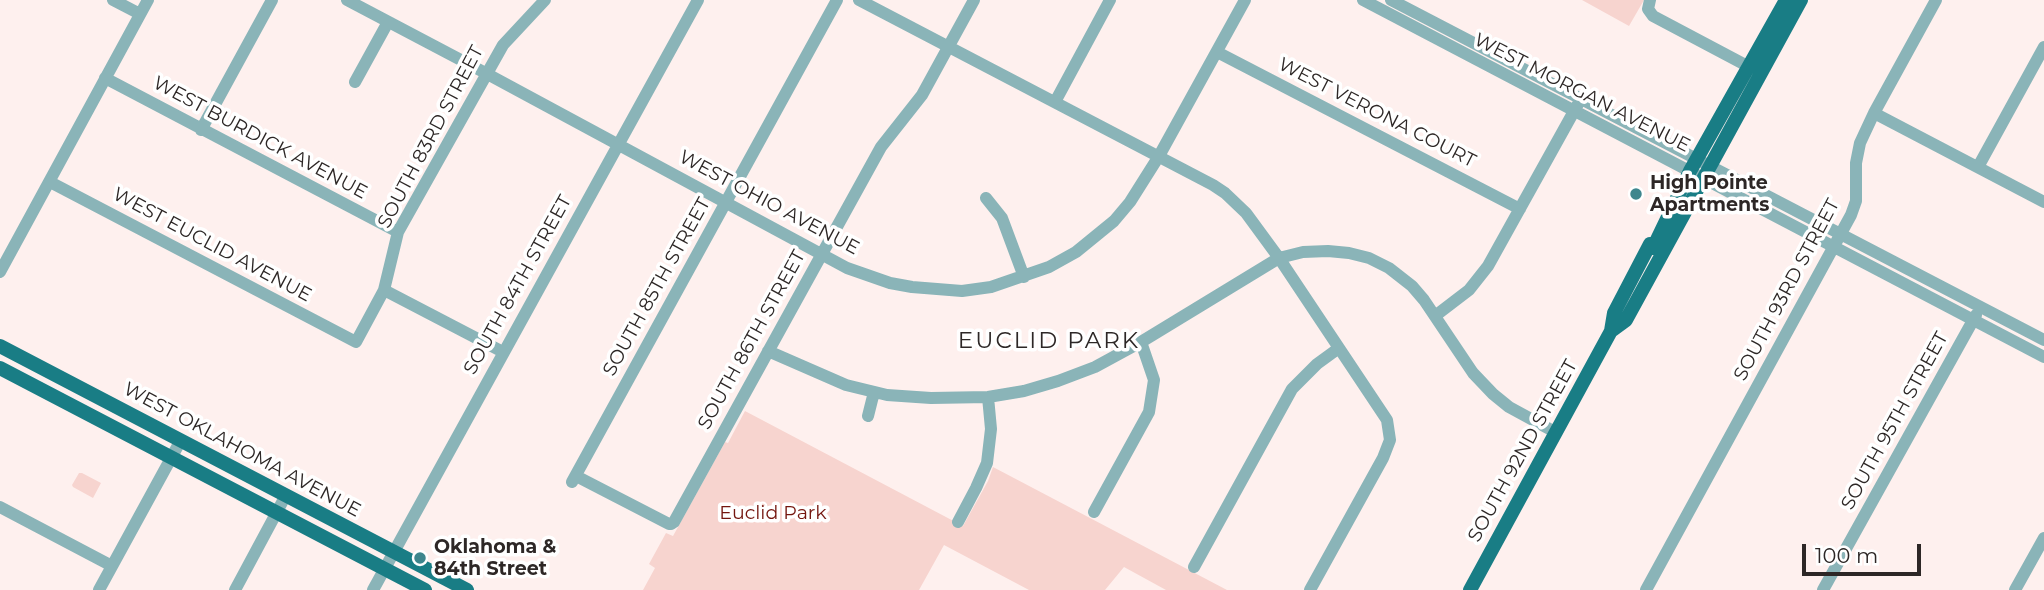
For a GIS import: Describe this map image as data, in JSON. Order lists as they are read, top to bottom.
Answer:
{
  "streets": {
    "main road": ["WEST OKLAHOMA AVENUE", "SOUTH 92ND STREET"],
    "street": [
      "WEST MORGAN AVENUE",
      "WEST VERONA COURT",
      "SOUTH 83RD STREET",
      "WEST BURDICK AVENUE",
      "WEST OHIO AVENUE",
      "WEST EUCLID AVENUE",
      "SOUTH 84TH STREET",
      "SOUTH 85TH STREET",
      "SOUTH 93RD STREET",
      "SOUTH 86TH STREET",
      "SOUTH 95TH STREET"
    ]
  },
  "crossings": [
    ["WEST MORGAN AVENUE", "SOUTH 93RD STREET"],
    ["WEST MORGAN AVENUE", "SOUTH 95TH STREET"],
    ["WEST MORGAN AVENUE", "SOUTH 92ND STREET"],
    ["WEST VERONA COURT", "WEST OHIO AVENUE"],
    ["SOUTH 83RD STREET", "WEST BURDICK AVENUE"],
    ["SOUTH 83RD STREET", "WEST OHIO AVENUE"],
    ["SOUTH 83RD STREET", "WEST EUCLID AVENUE"],
    ["WEST OHIO AVENUE", "SOUTH 84TH STREET"],
    ["WEST OHIO AVENUE", "SOUTH 85TH STREET"],
    ["WEST OHIO AVENUE", "SOUTH 86TH STREET"],
    ["SOUTH 84TH STREET", "WEST OKLAHOMA AVENUE"],
    ["SOUTH 85TH STREET", "SOUTH 86TH STREET"]
  ],
  "districts": ["EUCLID PARK"],
  "parks": ["Euclid Park"],
  "places": ["High Pointe Apartments", "Oklahoma & 84th Street"],
  "scale_bar": "100 m"
}
